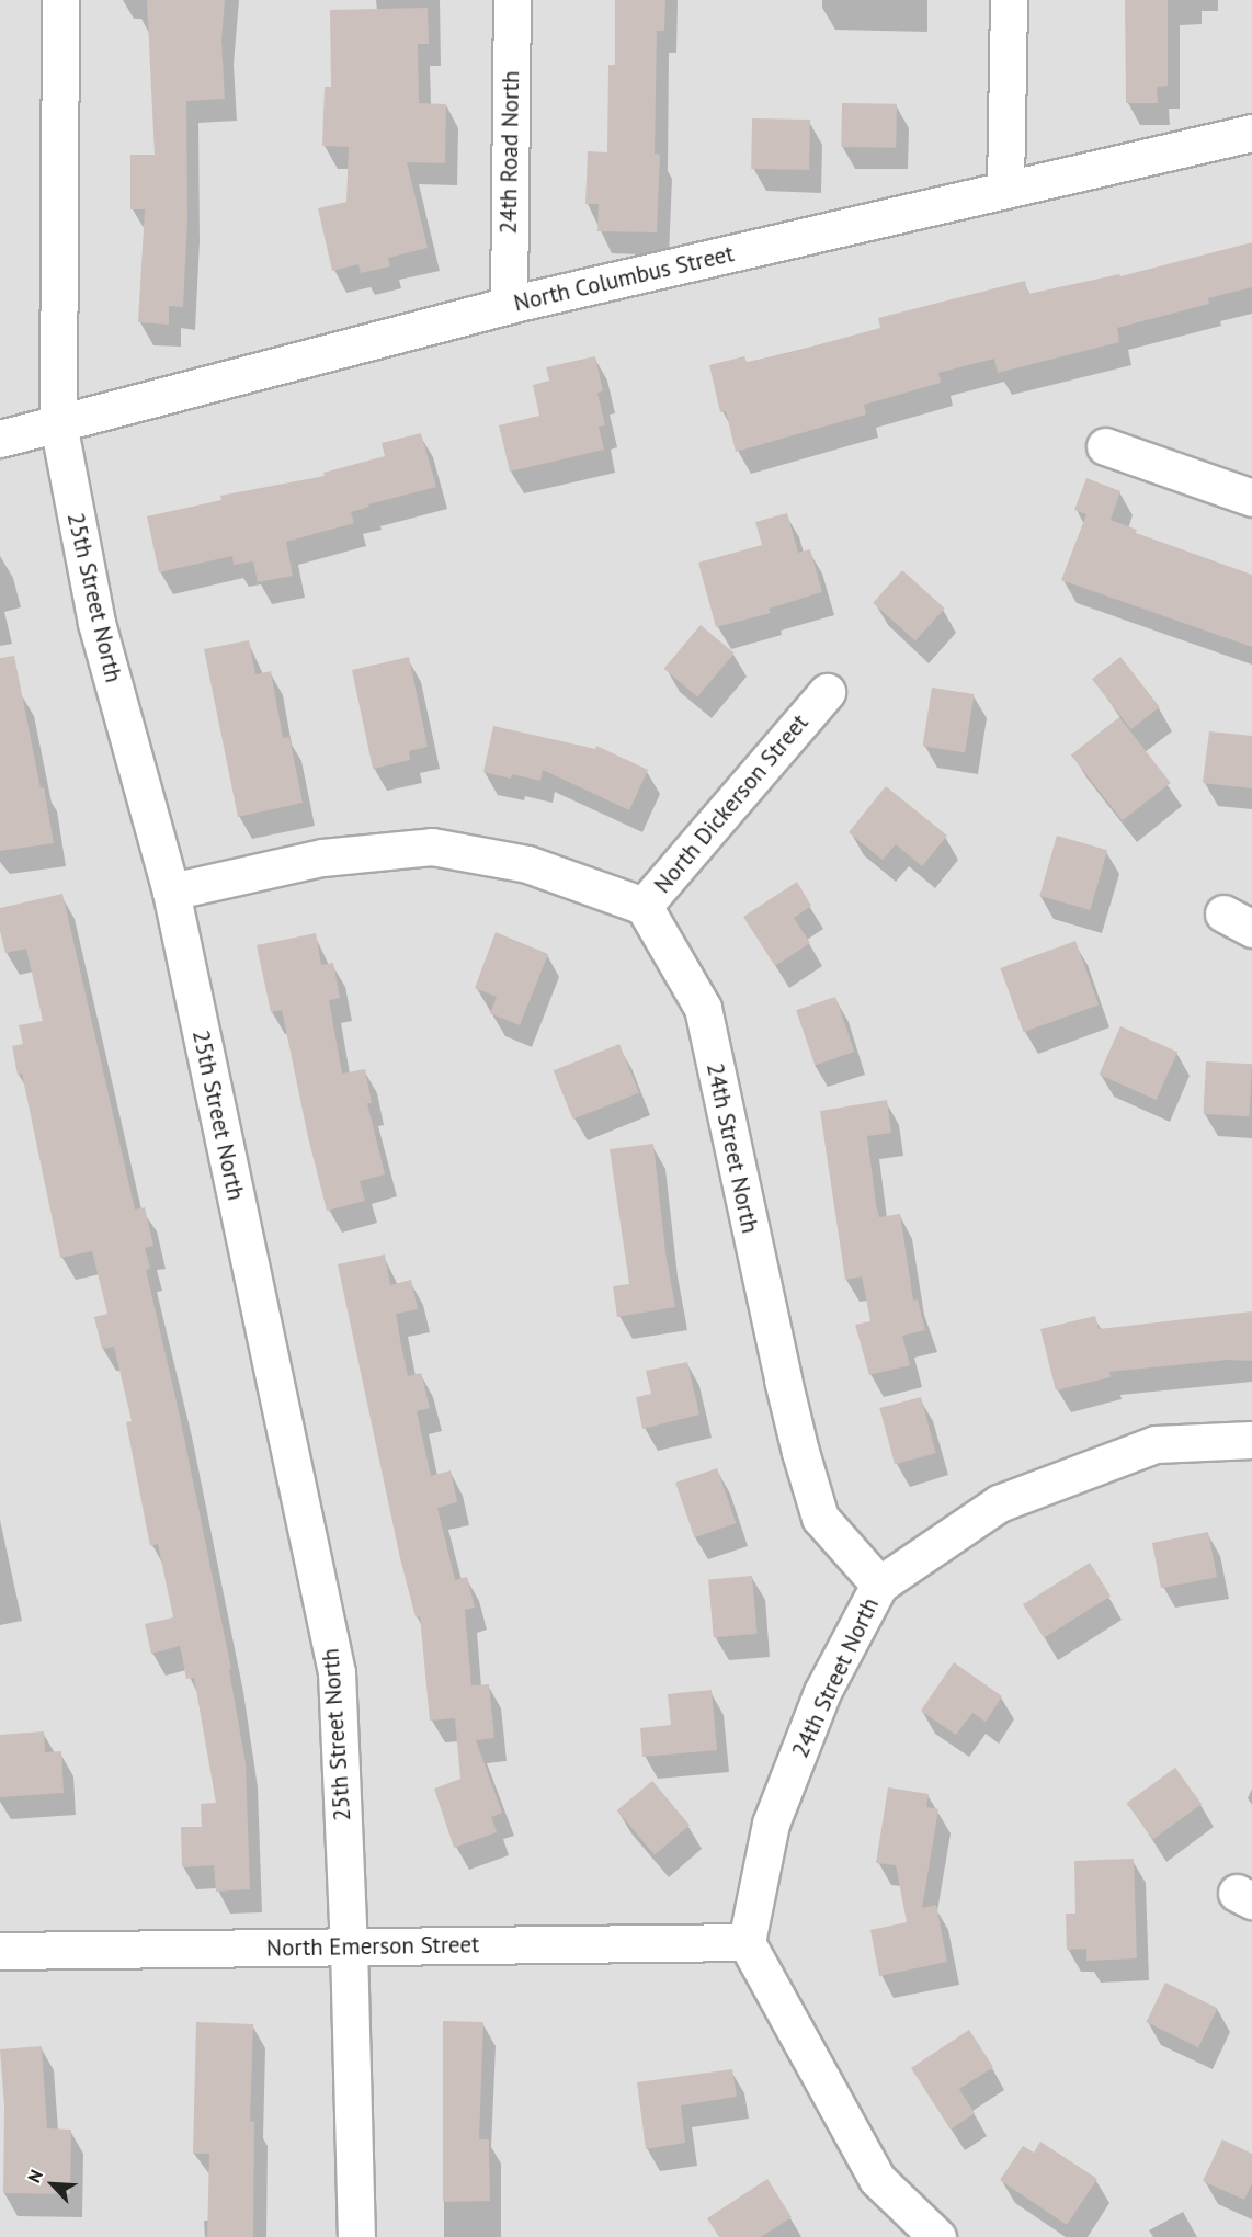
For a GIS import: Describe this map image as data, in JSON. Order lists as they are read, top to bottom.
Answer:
{
  "streets": {
    "street": [
      "24th Road North",
      "North Columbus Street",
      "25th Street North",
      "North Dickerson Street",
      "24th Street North",
      "North Emerson Street"
    ]
  },
  "crossings": [
    ["24th Road North", "North Columbus Street"],
    ["North Columbus Street", "25th Street North"],
    ["25th Street North", "North Dickerson Street"],
    ["25th Street North", "North Emerson Street"],
    ["North Dickerson Street", "24th Street North"],
    ["24th Street North", "North Emerson Street"]
  ],
  "north": "top left"
}
